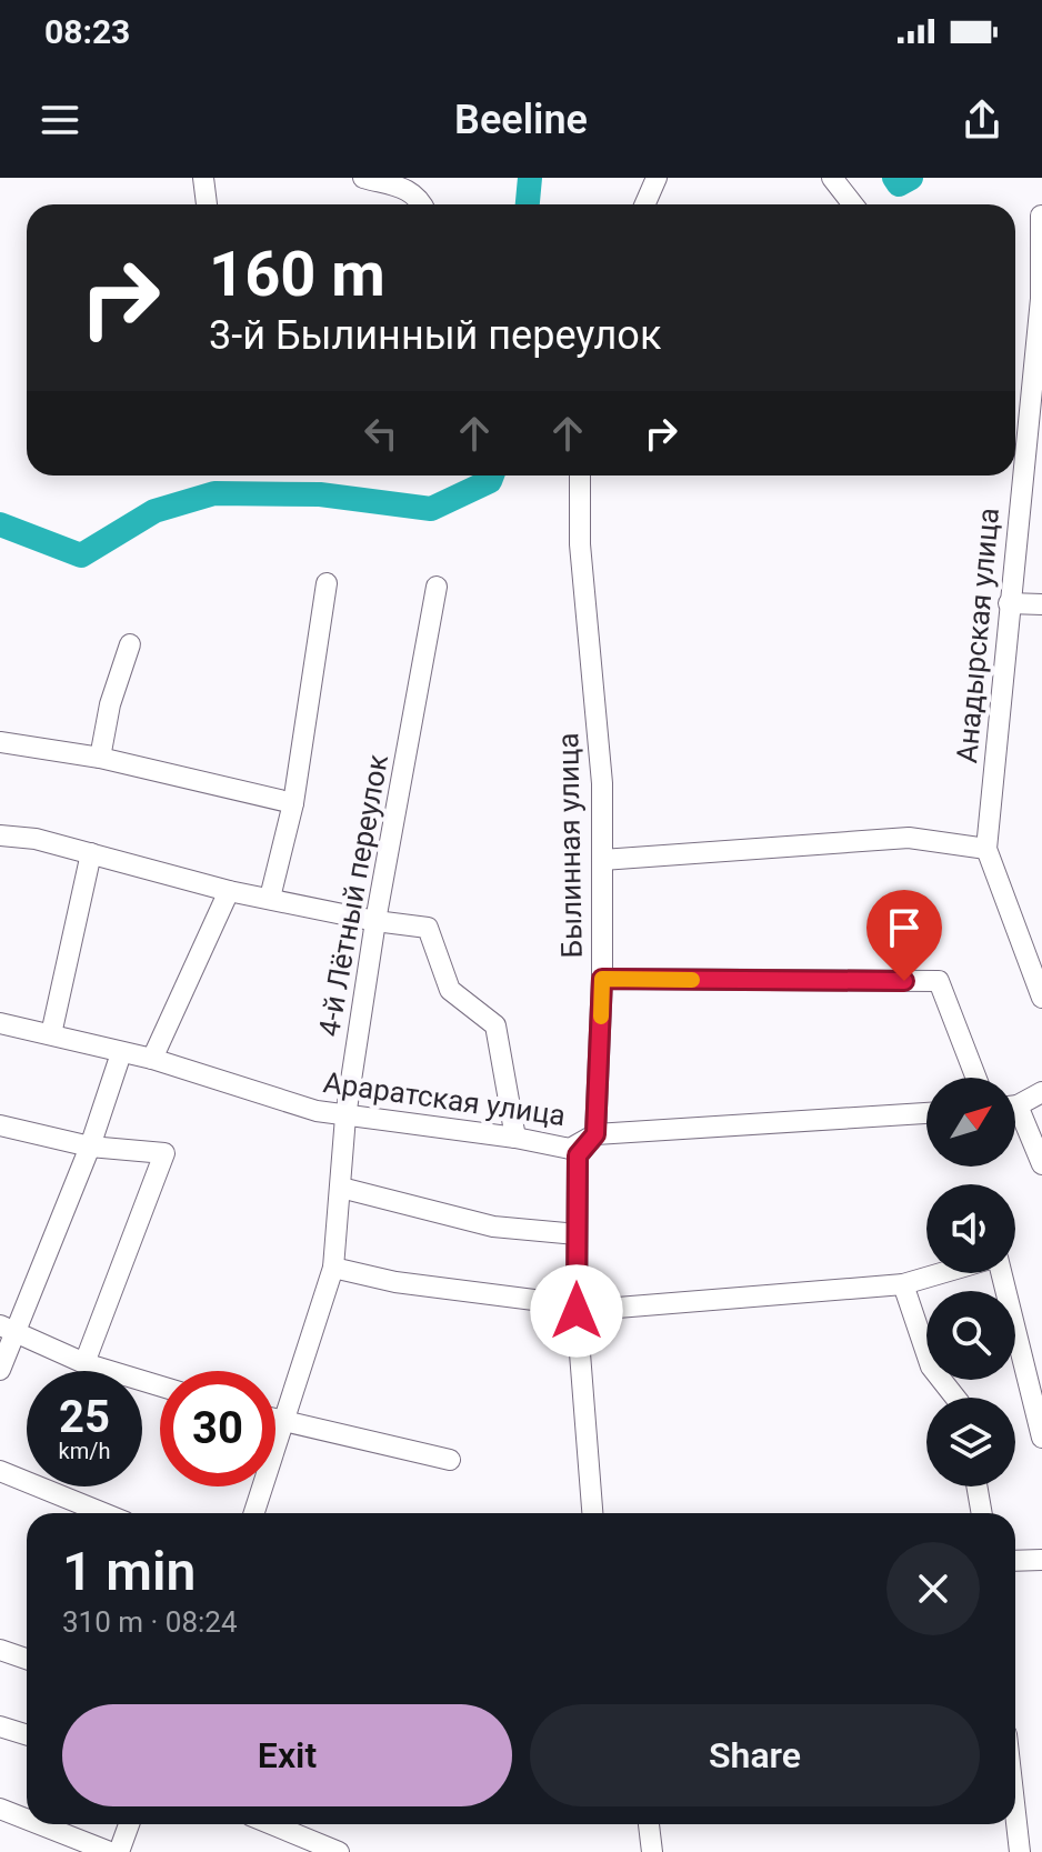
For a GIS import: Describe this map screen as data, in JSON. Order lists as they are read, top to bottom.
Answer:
{
  "streets": {
    "street": [
      "Анадырская улица",
      "Былинная улица",
      "4-й Лётный переулок",
      "Араратская улица"
    ]
  },
  "crossings": [
    ["Былинная улица", "Араратская улица"],
    ["4-й Лётный переулок", "Араратская улица"]
  ],
  "north": "top right",
  "page": {
    "status": "08:23",
    "header": "Beeline",
    "turn": ["160 m", "3-й Былинный переулок"],
    "speed": "25 km/h",
    "limit": "30",
    "heading": ["1 min", "310 m · 08:24"],
    "buttons": ["Exit", "Share"]
  }
}
